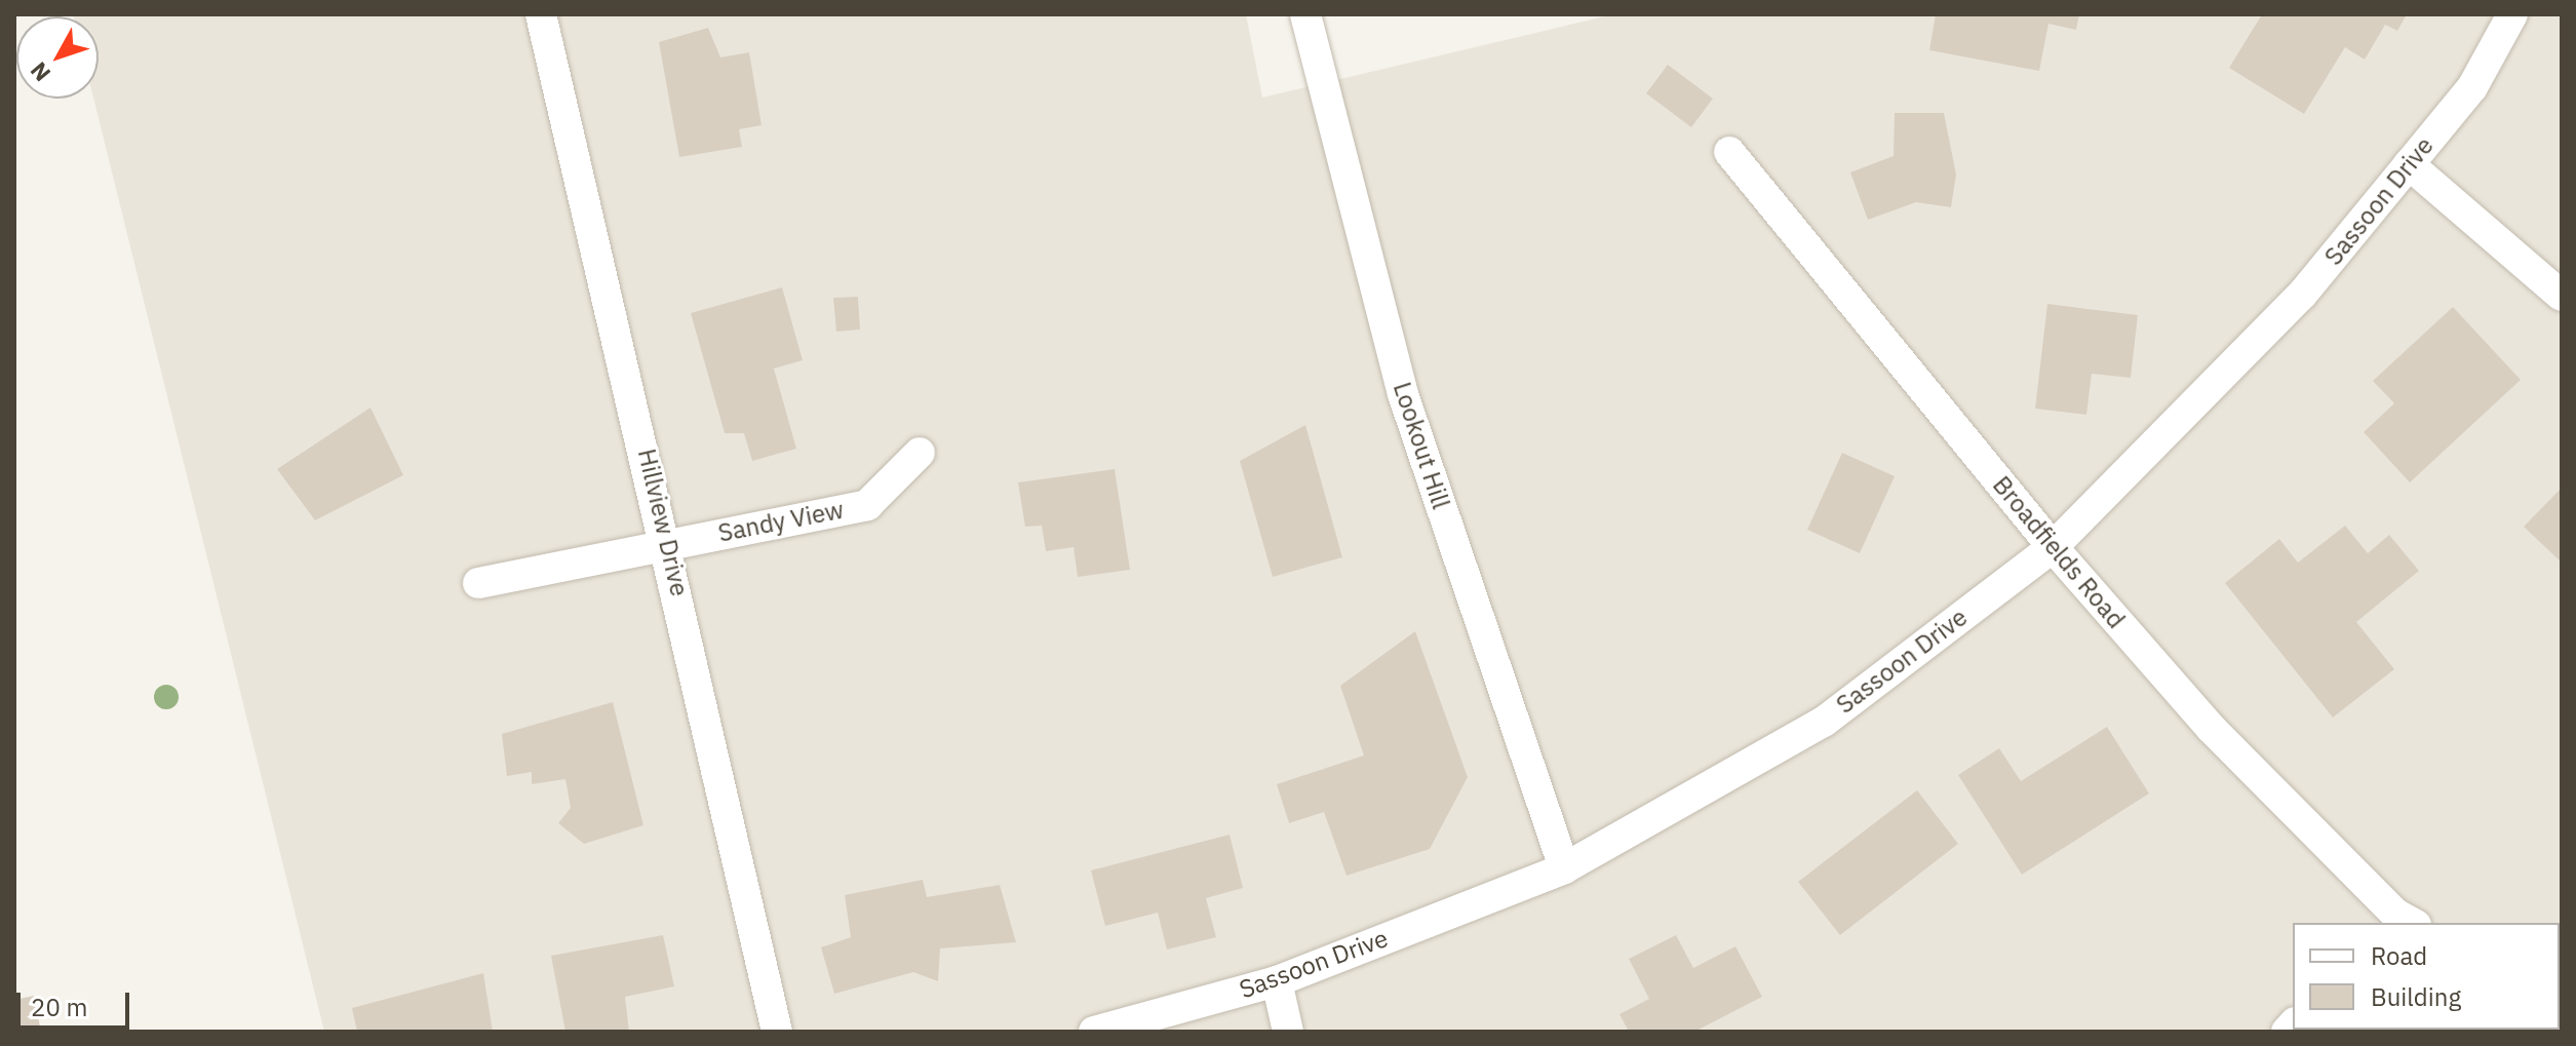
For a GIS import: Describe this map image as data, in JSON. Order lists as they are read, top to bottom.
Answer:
{
  "streets": {
    "street": [
      "Sassoon Drive",
      "Lookout Hill",
      "Sandy View",
      "Hillview Drive",
      "Broadfields Road"
    ]
  },
  "crossings": [
    ["Sassoon Drive", "Lookout Hill"],
    ["Sassoon Drive", "Broadfields Road"],
    ["Sandy View", "Hillview Drive"]
  ],
  "legend": ["Road", "Building"],
  "scale_bar": "20 m",
  "north": "bottom left"
}
